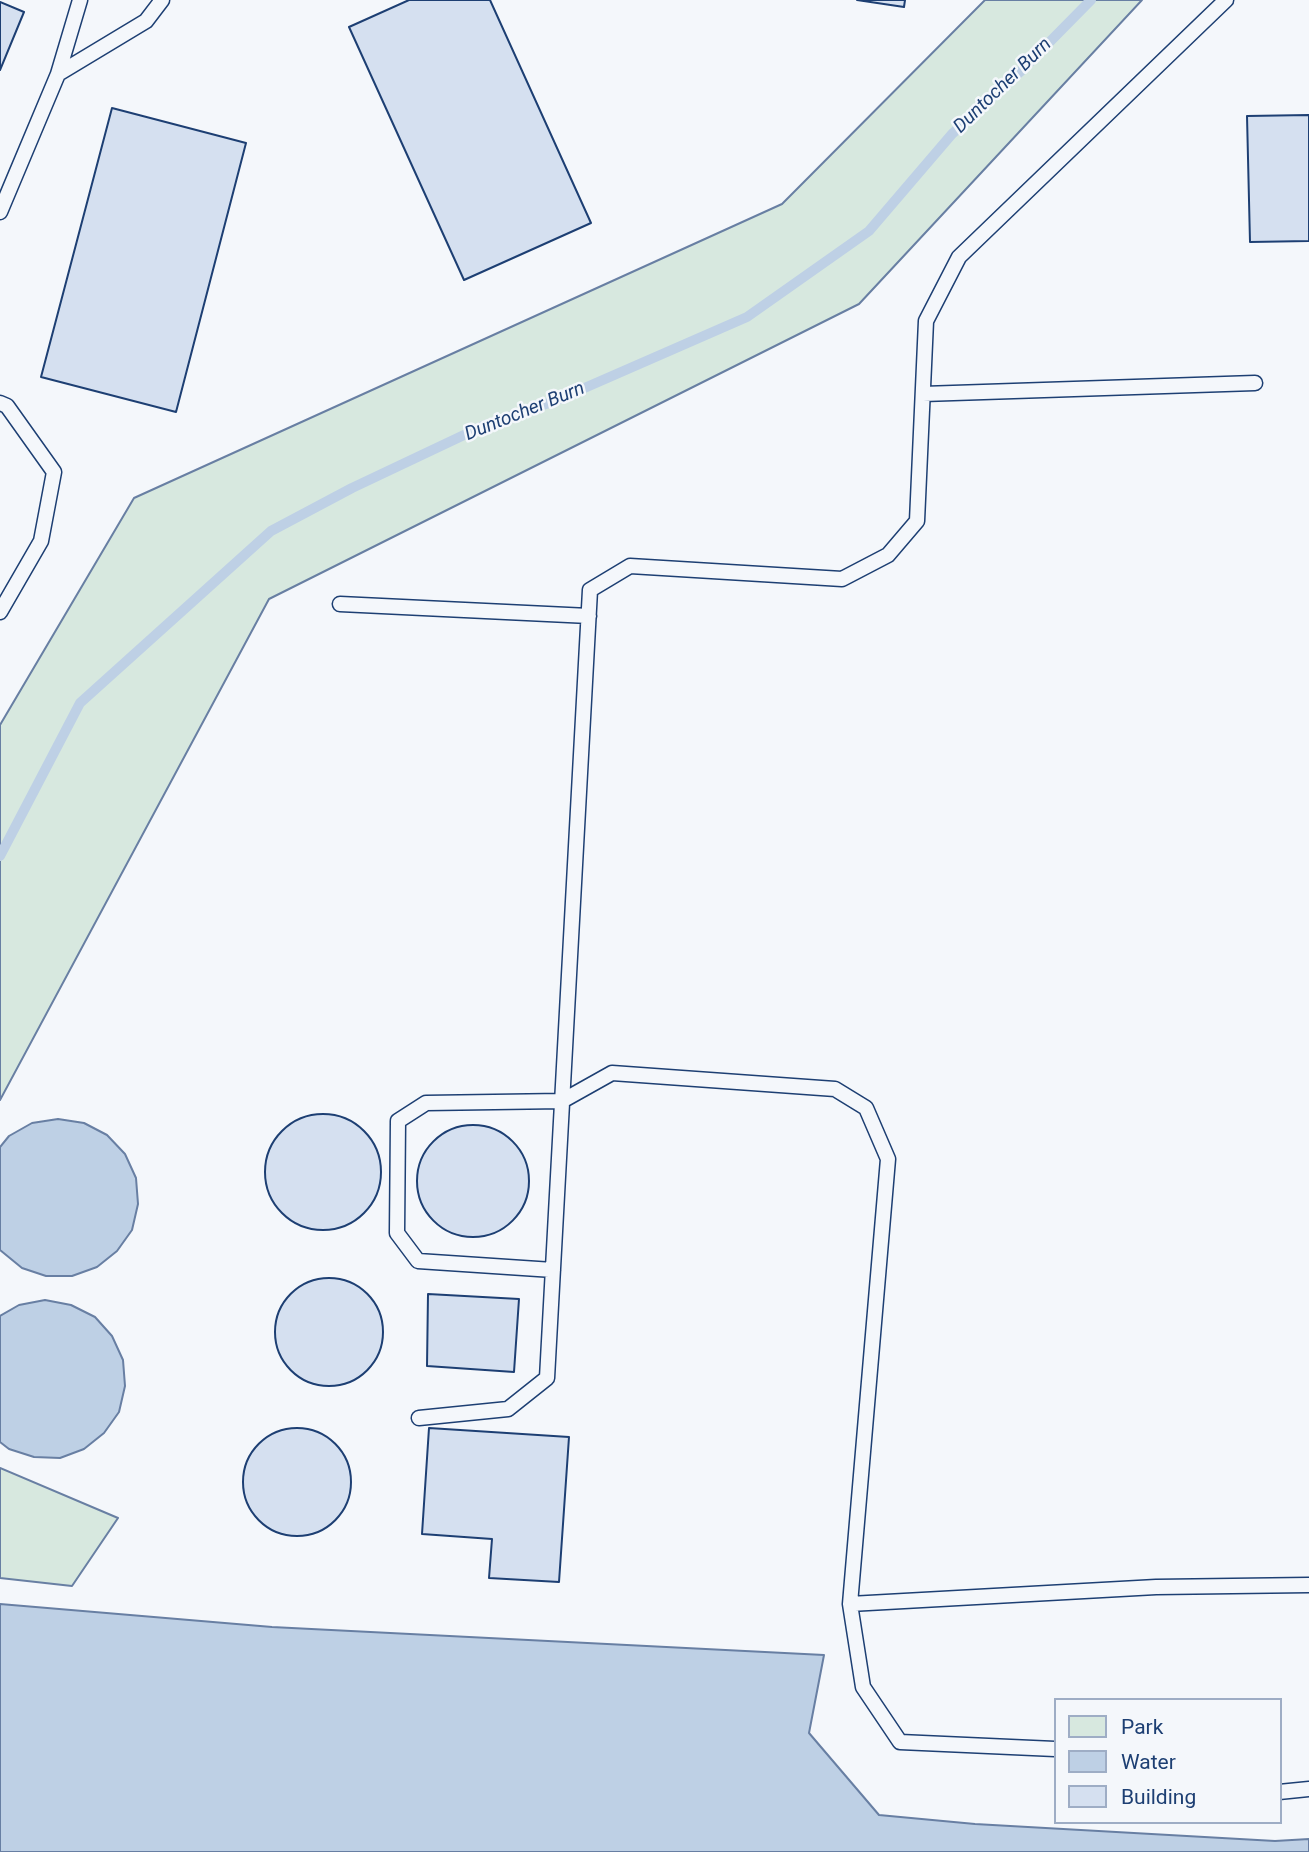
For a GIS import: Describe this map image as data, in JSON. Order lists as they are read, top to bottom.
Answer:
{
  "water": ["Duntocher Burn"],
  "legend": ["Park", "Water", "Building"]
}
